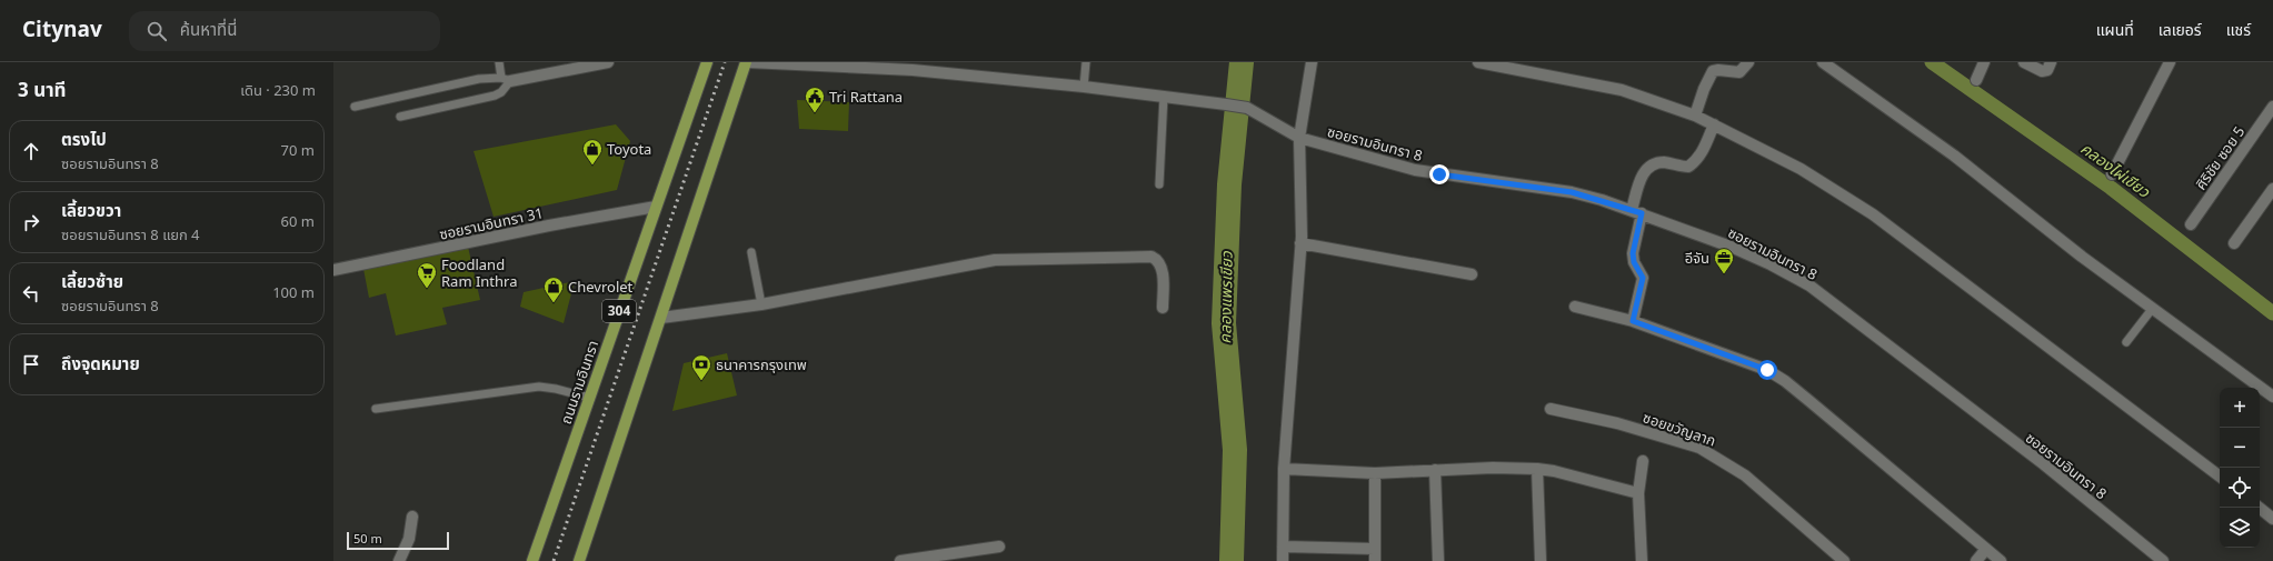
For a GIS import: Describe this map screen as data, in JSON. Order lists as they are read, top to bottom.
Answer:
{
  "streets": {
    "main road": ["304", "ถนนรามอินทรา"],
    "street": [
      "ซอยรามอินทรา 8",
      "ศิริชัย ซอย 5",
      "ซอยรามอินทรา 31",
      "ซอยขวัญลาก"
    ]
  },
  "crossings": [
    ["ซอยรามอินทรา 31", "ถนนรามอินทรา"]
  ],
  "water": ["คลองไผ่เขียว", "คลองแพรเขียว"],
  "places": {
    "public building": ["Tri Rattana"],
    "shop": ["Toyota", "Chevrolet"],
    "office": ["อีจัน"],
    "supermarket": ["Foodland Ram Inthra"],
    "bank": ["ธนาคารกรุงเทพ"]
  },
  "scale_bar": "50 m",
  "page": {
    "header": "Citynav",
    "search": "ค้นหาที่นี่",
    "nav": ["แผนที่", "เลเยอร์", "แชร์"],
    "heading": ["3 นาที", "เดิน · 230 m"],
    "list": [
      ["ตรงไป", "ซอยรามอินทรา 8", "70 m"],
      ["เลี้ยวขวา", "ซอยรามอินทรา 8 แยก 4", "60 m"],
      ["เลี้ยวซ้าย", "ซอยรามอินทรา 8", "100 m"],
      "ถึงจุดหมาย"
    ],
    "map_buttons": ["+", "−"],
    "scale": "50 m"
  }
}
